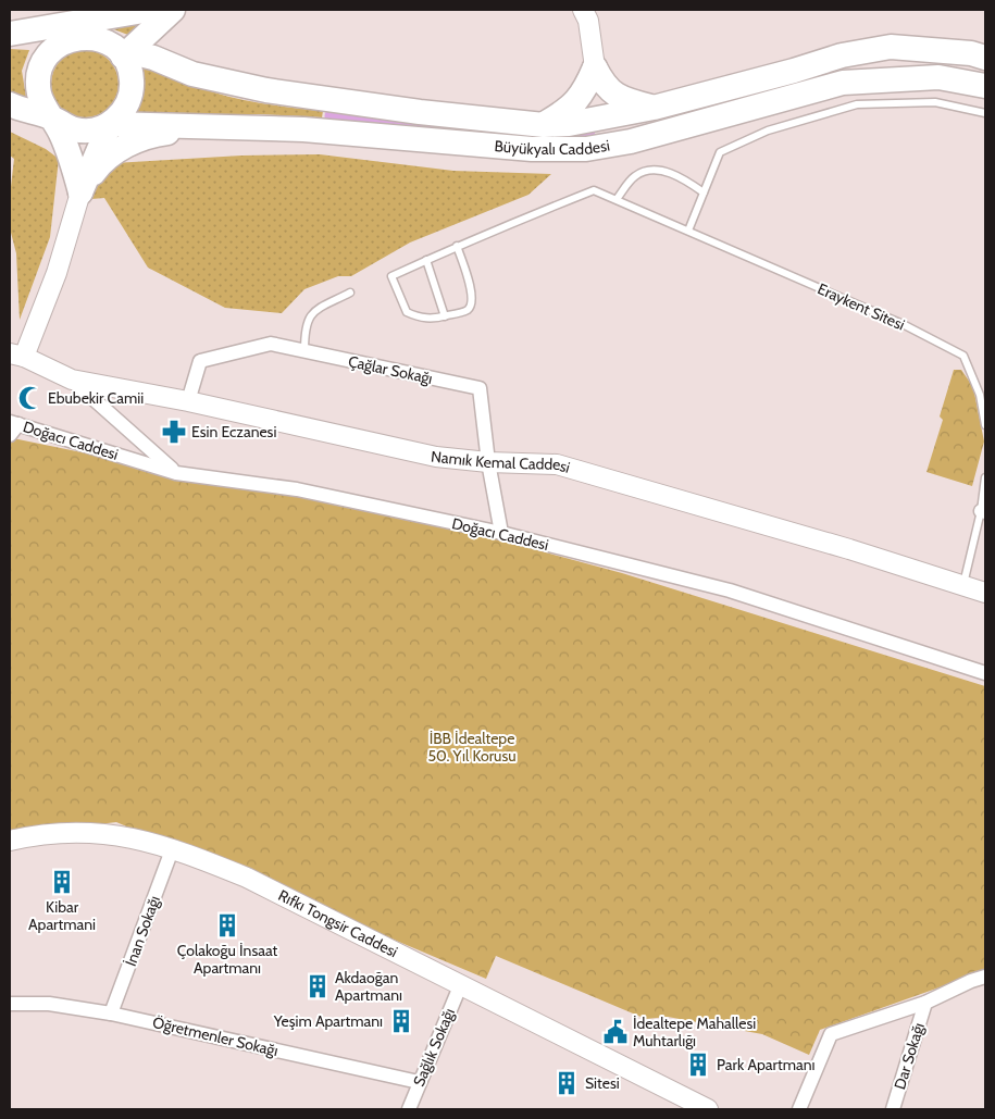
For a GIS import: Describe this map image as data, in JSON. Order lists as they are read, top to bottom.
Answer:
{
  "streets": {
    "highway": ["Büyükyalı Caddesi"],
    "street": [
      "Çağlar Sokağı",
      "Doğacı Caddesi",
      "Namık Kemal Caddesi",
      "Rıfkı Tongsir Caddesi",
      "İnan Sokağı",
      "Öğretmenler Sokağı",
      "Sağlık Sokağı",
      "Dar Sokağı"
    ],
    "lane": ["Eraykent Sitesi"]
  },
  "crossings": [
    ["Çağlar Sokağı", "Doğacı Caddesi"],
    ["Çağlar Sokağı", "Namık Kemal Caddesi"],
    ["Rıfkı Tongsir Caddesi", "İnan Sokağı"],
    ["Rıfkı Tongsir Caddesi", "Sağlık Sokağı"],
    ["İnan Sokağı", "Öğretmenler Sokağı"],
    ["Öğretmenler Sokağı", "Sağlık Sokağı"]
  ],
  "parks": ["İBB İdealtepe 50. Yıl Korusu"],
  "places": {
    "mosque": ["Ebubekir Camii"],
    "pharmacy": ["Esin Eczanesi"],
    "building": [
      "Kibar Apartmani",
      "Çolakoğu İnsaat Apartmanı",
      "Akdaoğan Apartmanı",
      "Yeşim Apartmanı",
      "Park Apartmanı",
      "Sitesi"
    ],
    "public building": ["İdealtepe Mahallesi Muhtarlığı"]
  }
}
